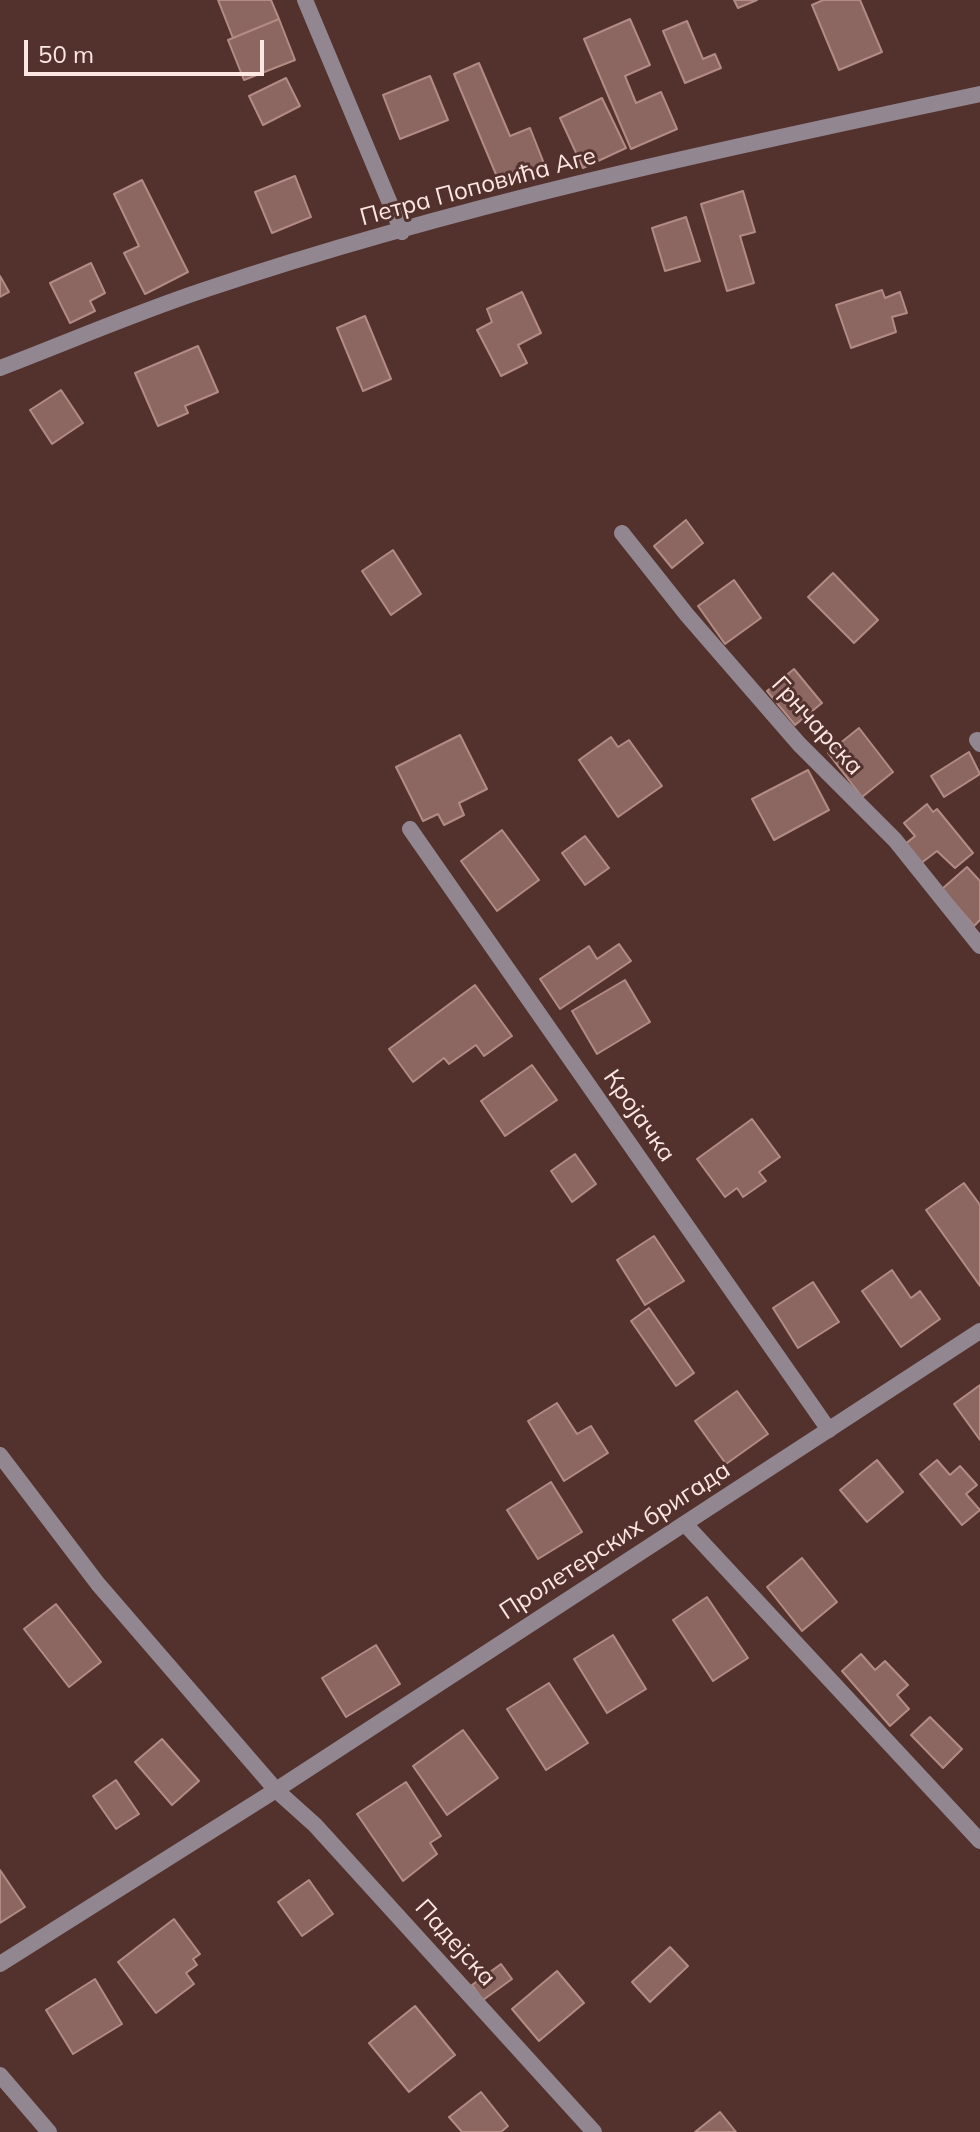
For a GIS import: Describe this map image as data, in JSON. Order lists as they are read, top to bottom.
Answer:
{
  "streets": {
    "street": [
      "Петра Поповића Аге",
      "Грнчарска",
      "Кројачка",
      "Пролетерских бригада",
      "Падејска"
    ]
  },
  "crossings": [
    ["Кројачка", "Пролетерских бригада"],
    ["Пролетерских бригада", "Падејска"]
  ],
  "scale_bar": "50 m"
}
